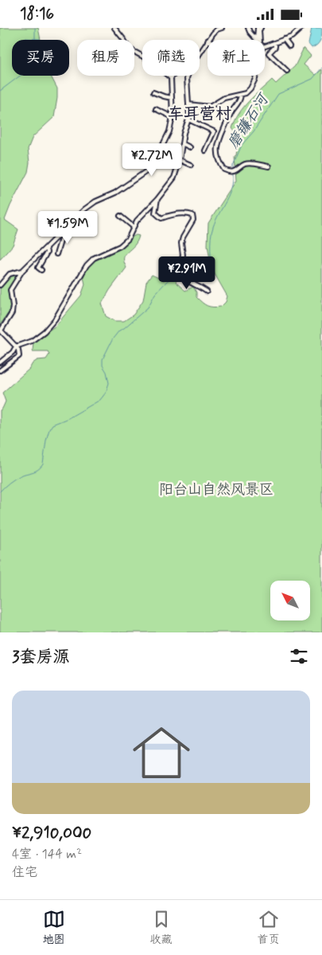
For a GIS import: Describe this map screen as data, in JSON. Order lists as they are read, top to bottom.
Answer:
{
  "districts": ["车耳营村"],
  "water": ["磨镰石河"],
  "parks": ["阳台山自然风景区"],
  "north": "top left",
  "page": {
    "status": "18:16",
    "chip": [
      "买房",
      "租房",
      "筛选",
      "新上"
    ],
    "price": ["¥2.72M", "¥1.59M", "¥2.91M"],
    "heading": "3套房源",
    "list": [
      {
        "name": "¥2,910,000",
        "note": "4室 · 144 m² · 住宅"
      }
    ],
    "tabs": ["地图", "收藏", "首页"]
  }
}
